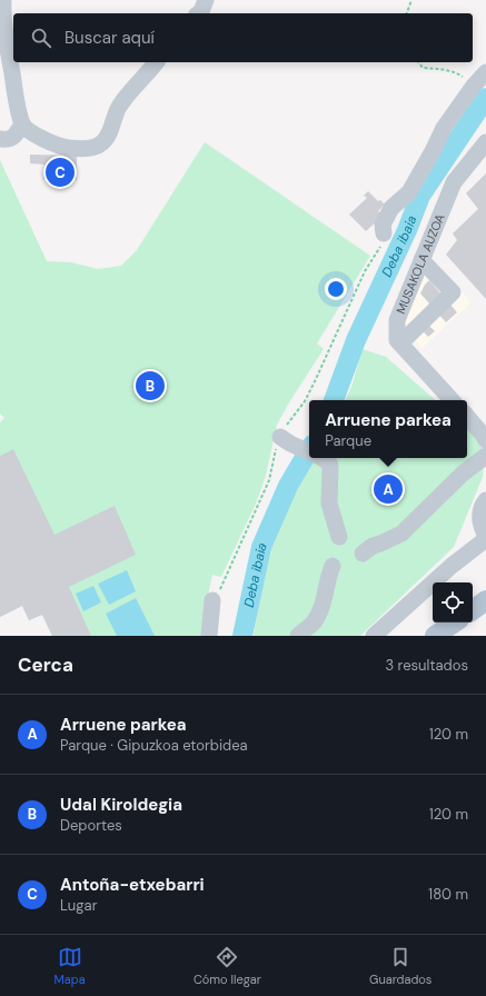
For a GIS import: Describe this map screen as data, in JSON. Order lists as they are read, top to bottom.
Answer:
{
  "streets": {
    "street": ["MUSAKOLA AUZOA"]
  },
  "water": ["Deba ibaia"],
  "page": {
    "search": "Buscar aquí",
    "pins": ["C", "B", "A"],
    "popup": ["Arruene parkea", "Parque"],
    "heading": ["Cerca", "3 resultados"],
    "list": [
      {
        "mark": "A",
        "name": "Arruene parkea",
        "note": "Parque · Gipuzkoa etorbidea",
        "value": "120 m"
      },
      {
        "mark": "B",
        "name": "Udal Kiroldegia",
        "note": "Deportes",
        "value": "120 m"
      },
      {
        "mark": "C",
        "name": "Antoña-etxebarri",
        "note": "Lugar",
        "value": "180 m"
      }
    ],
    "nav": ["Mapa", "Cómo llegar", "Guardados"]
  }
}
